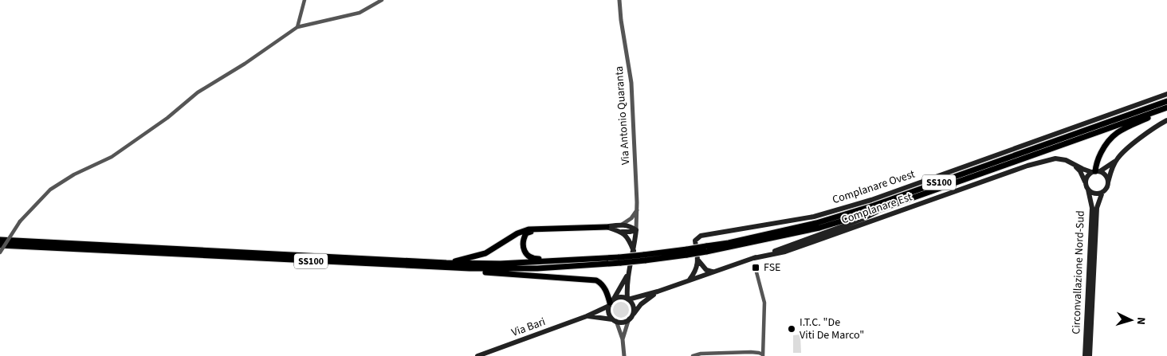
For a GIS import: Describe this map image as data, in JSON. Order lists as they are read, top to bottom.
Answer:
{
  "streets": {
    "highway": ["SS100"],
    "main road": [
      "Complanare Ovest",
      "Complanare Est",
      "Circonvallazione Nord-Sud",
      "Via Bari"
    ],
    "street": ["Via Antonio Quaranta"]
  },
  "crossings": [
    ["SS100", "Complanare Est"],
    ["SS100", "Circonvallazione Nord-Sud"],
    ["SS100", "Via Bari"],
    ["Complanare Est", "Circonvallazione Nord-Sud"]
  ],
  "places": {
    "transit": ["FSE"],
    "other": ["I.T.C. \"De Viti De Marco\""]
  },
  "north": "right"
}
